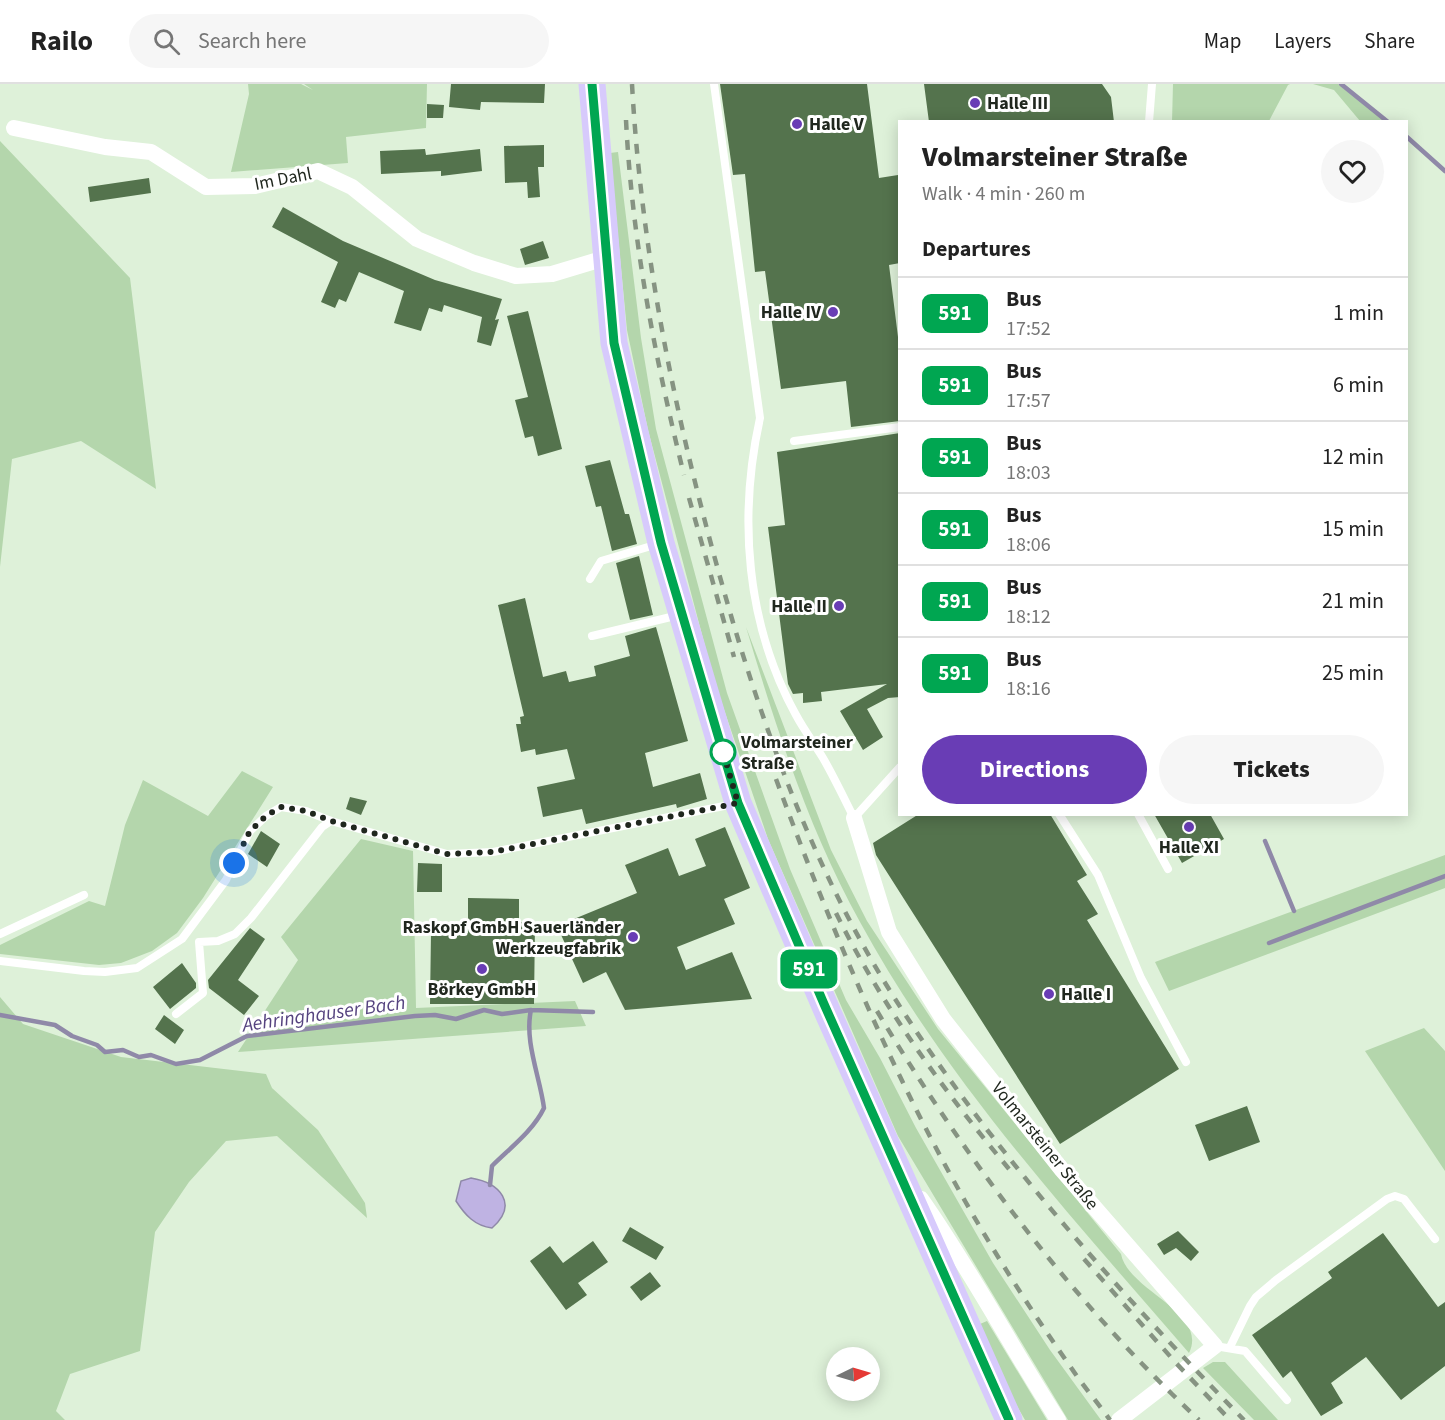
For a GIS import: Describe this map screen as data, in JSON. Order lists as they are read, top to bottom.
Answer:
{
  "streets": {
    "street": ["Im Dahl", "Volmarsteiner Straße"]
  },
  "water": ["Aehringhauser Bach"],
  "places": [
    "Halle III",
    "Halle V",
    "Halle IV",
    "Halle II",
    "Volmarsteiner Straße",
    "Halle XI",
    "Raskopf GmbH Sauerländer Werkzeugfabrik",
    "Börkey GmbH",
    "Halle I"
  ],
  "lines": ["bus line 591"],
  "north": "right",
  "page": {
    "header": "Railo",
    "search": "Search here",
    "nav": ["Map", "Layers", "Share"],
    "on_map": "591",
    "heading": [
      ["Volmarsteiner Straße", "Walk · 4 min · 260 m"],
      "Departures"
    ],
    "list": [
      {
        "mark": "591",
        "name": "Bus",
        "note": "17:52",
        "value": "1 min"
      },
      {
        "mark": "591",
        "name": "Bus",
        "note": "17:57",
        "value": "6 min"
      },
      {
        "mark": "591",
        "name": "Bus",
        "note": "18:03",
        "value": "12 min"
      },
      {
        "mark": "591",
        "name": "Bus",
        "note": "18:06",
        "value": "15 min"
      },
      {
        "mark": "591",
        "name": "Bus",
        "note": "18:12",
        "value": "21 min"
      },
      {
        "mark": "591",
        "name": "Bus",
        "note": "18:16",
        "value": "25 min"
      }
    ],
    "buttons": ["Directions", "Tickets"]
  }
}
